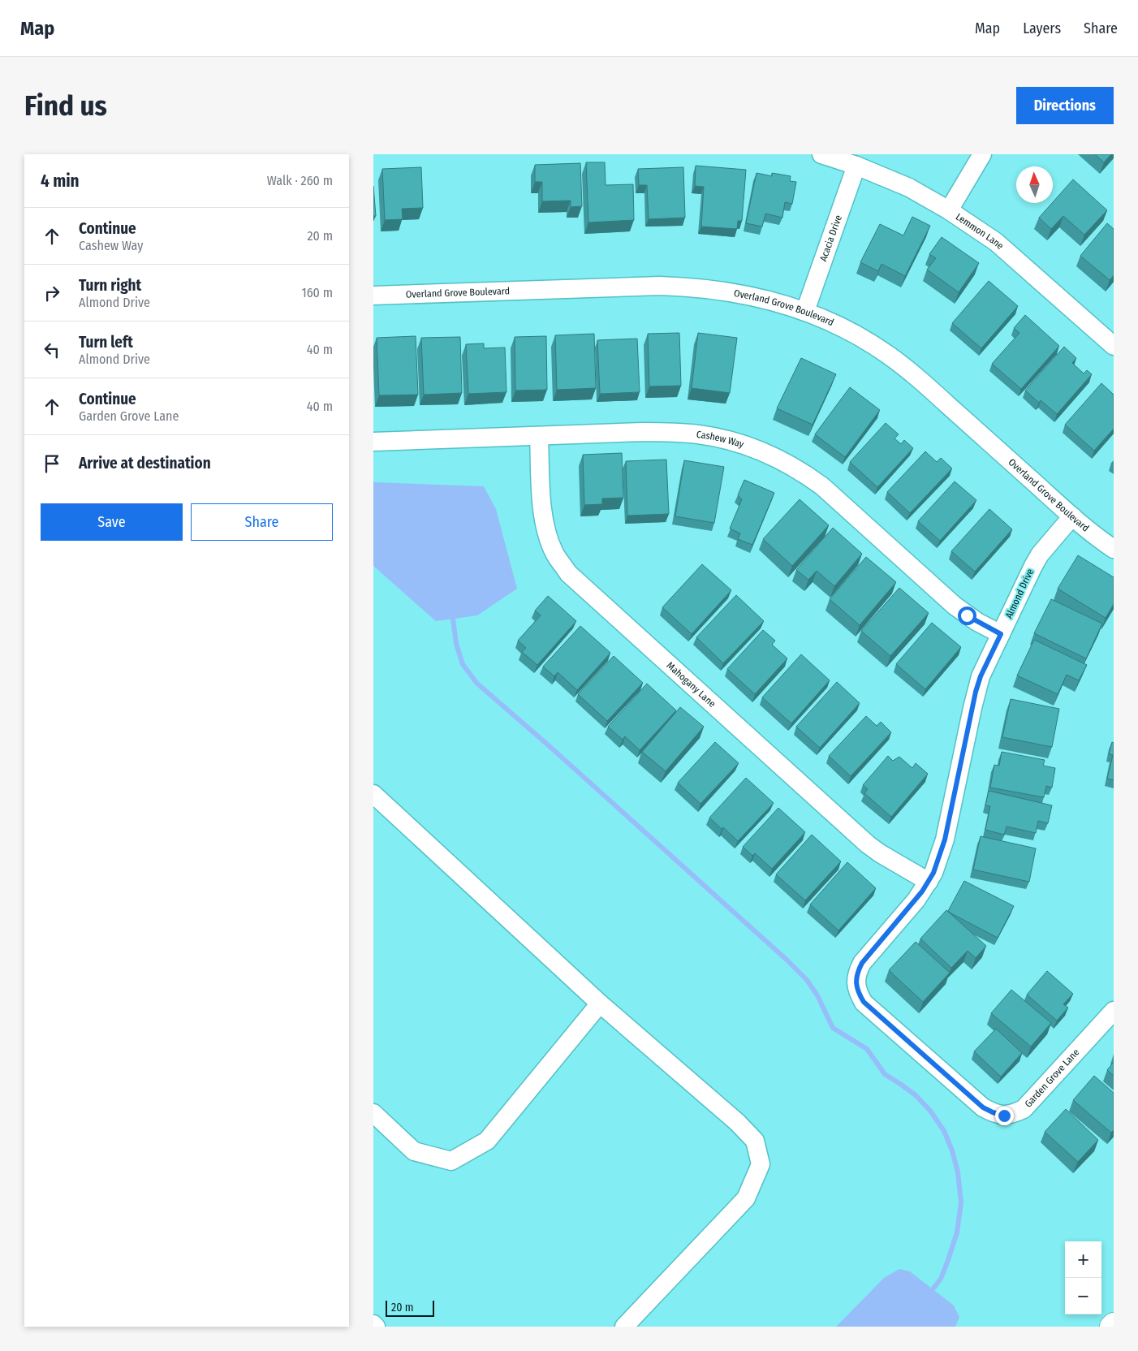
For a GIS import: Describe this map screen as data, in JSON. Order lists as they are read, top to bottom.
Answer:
{
  "streets": {
    "street": [
      "Lemmon Lane",
      "Acacia Drive",
      "Overland Grove Boulevard",
      "Cashew Way",
      "Almond Drive",
      "Mahogany Lane",
      "Garden Grove Lane"
    ]
  },
  "crossings": [
    ["Lemmon Lane", "Acacia Drive"],
    ["Acacia Drive", "Overland Grove Boulevard"],
    ["Overland Grove Boulevard", "Almond Drive"],
    ["Cashew Way", "Almond Drive"],
    ["Cashew Way", "Mahogany Lane"],
    ["Almond Drive", "Mahogany Lane"],
    ["Almond Drive", "Garden Grove Lane"]
  ],
  "scale_bar": "20 m",
  "north": "top",
  "page": {
    "header": "Map",
    "nav": ["Map", "Layers", "Share"],
    "buttons": [
      "Directions",
      ["Save", "Share"]
    ],
    "title": "Find us",
    "heading": ["4 min", "Walk · 260 m"],
    "list": [
      ["Continue", "Cashew Way", "20 m"],
      ["Turn right", "Almond Drive", "160 m"],
      ["Turn left", "Almond Drive", "40 m"],
      ["Continue", "Garden Grove Lane", "40 m"],
      "Arrive at destination"
    ],
    "map_buttons": ["+", "−"],
    "scale": "20 m"
  }
}
